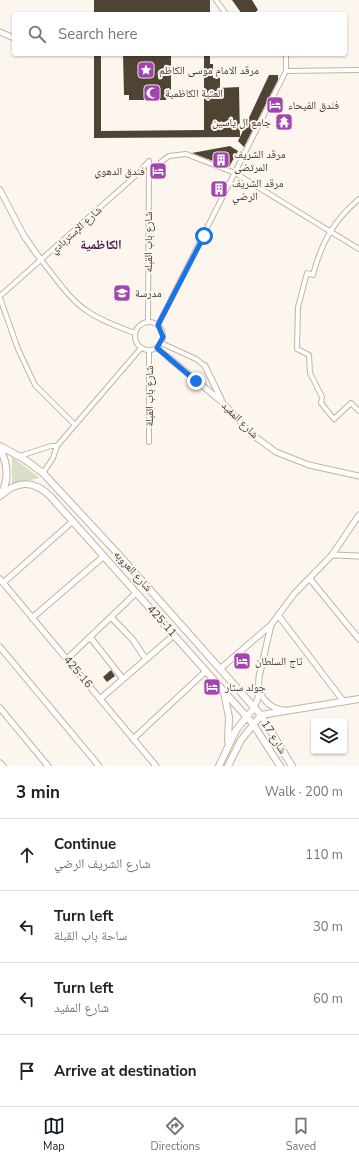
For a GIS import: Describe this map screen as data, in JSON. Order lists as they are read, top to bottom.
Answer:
{
  "streets": {
    "street": [
      "شارع الإستربادي",
      "شارع باب القبله",
      "شارع باب القبلة",
      "شارع المفيد",
      "شارع العروبه",
      "425-11",
      "425-16",
      "شارع 17"
    ]
  },
  "crossings": [
    ["شارع الإستربادي", "شارع باب القبله"],
    ["شارع باب القبله", "شارع باب القبلة"],
    ["شارع باب القبله", "شارع المفيد"],
    ["شارع باب القبلة", "شارع المفيد"],
    ["شارع العروبه", "شارع 17"],
    ["425-11", "شارع 17"]
  ],
  "districts": ["الكاظمية"],
  "places": {
    "place": ["مرقد الامام موسى الكاظم"],
    "mosque": ["العتبة الكاظمية"],
    "hotel": [
      "فندق الفيحاء",
      "فندق الدهوي",
      "تاج السلطان",
      "جولد ستار"
    ],
    "temple": ["جامع ال ياسين"],
    "building": ["مرقد الشريف المرتضى", "مرقد الشريف الرضي"],
    "school or university": ["مدرسة"]
  },
  "page": {
    "search": "Search here",
    "heading": ["3 min", "Walk · 200 m"],
    "list": [
      ["Continue", "شارع الشريف الرضي", "110 m"],
      ["Turn left", "ساحة باب القبلة", "30 m"],
      ["Turn left", "شارع المفيد", "60 m"],
      "Arrive at destination"
    ],
    "nav": ["Map", "Directions", "Saved"]
  }
}
